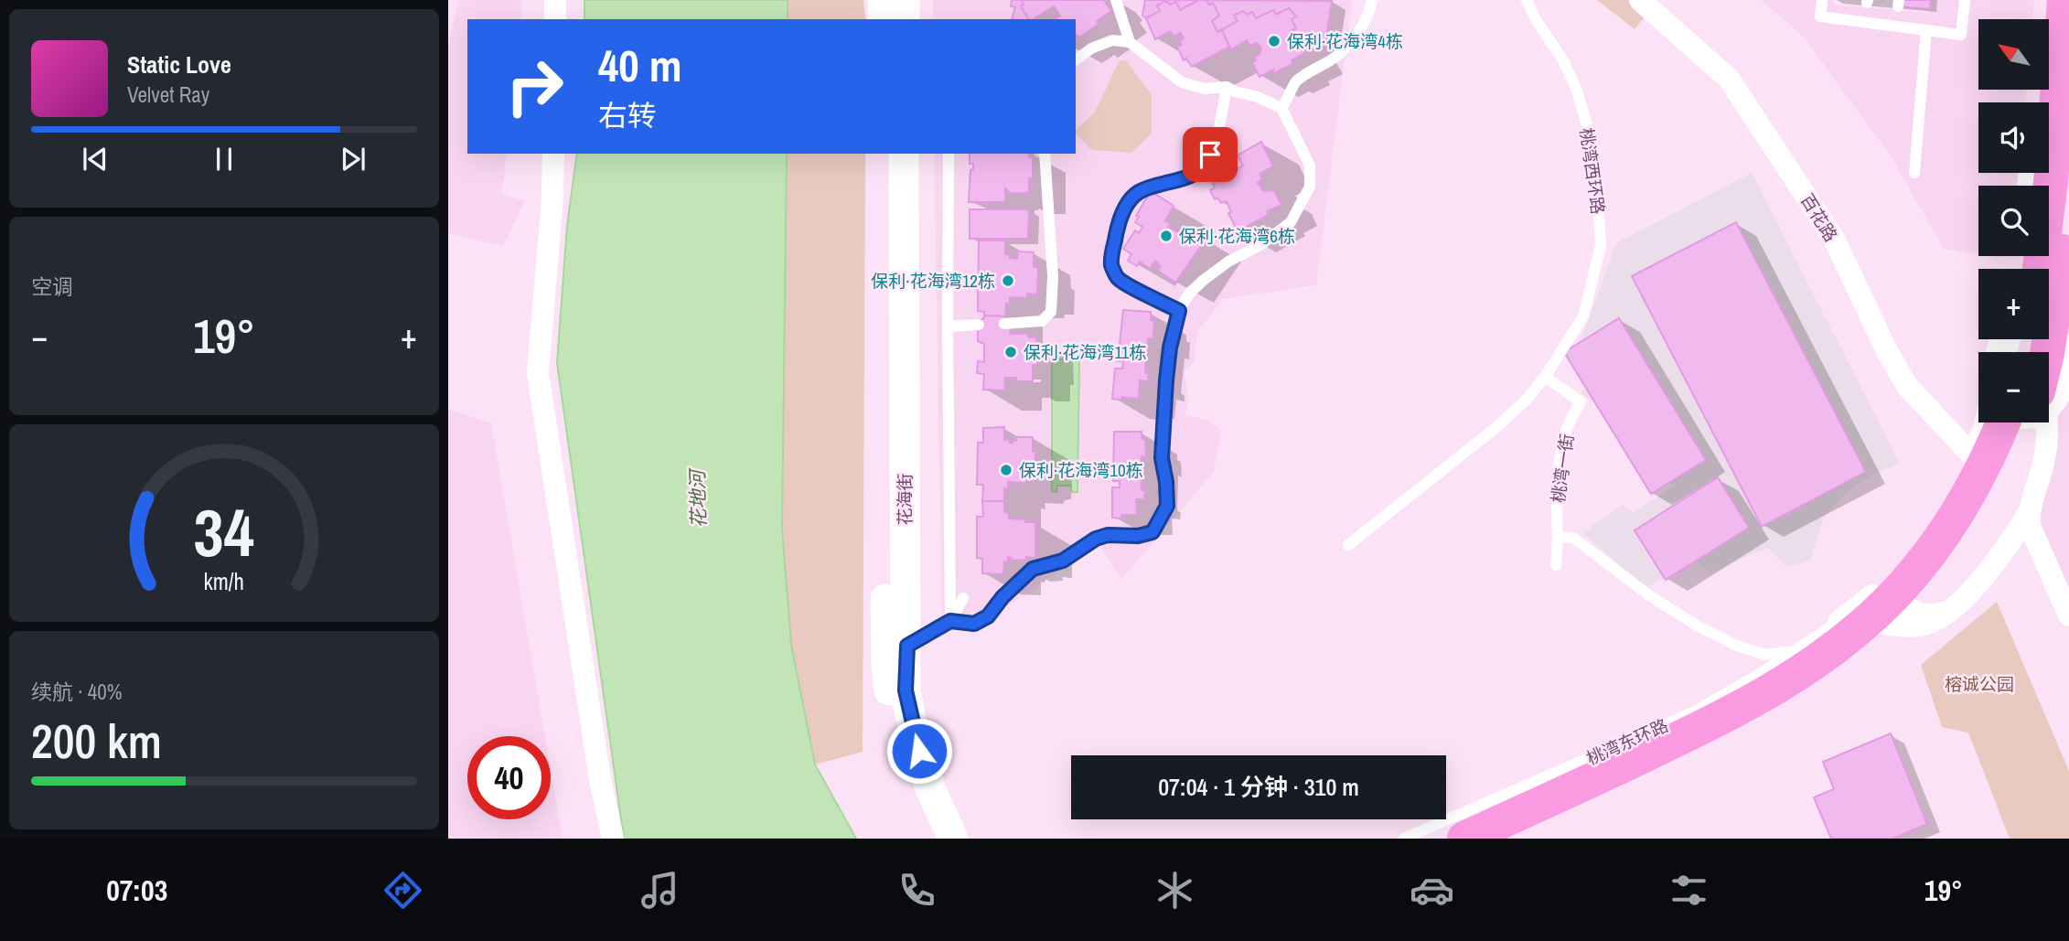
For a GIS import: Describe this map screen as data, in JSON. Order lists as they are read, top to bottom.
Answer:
{
  "streets": {
    "street": ["百花路", "花海街"],
    "lane": ["桃湾西环路", "桃湾一街", "桃湾东环路"]
  },
  "crossings": [
    ["桃湾西环路", "桃湾一街"]
  ],
  "water": ["花地河"],
  "parks": ["榕诚公园"],
  "places": [
    "保利·花海湾4栋",
    "保利·花海湾6栋",
    "保利·花海湾12栋",
    "保利·花海湾11栋",
    "保利·花海湾10栋"
  ],
  "north": "top left",
  "page": {
    "map_buttons": ["+", "−"],
    "turn": ["40 m", "右转"],
    "song": ["Static Love", "Velvet Ray"],
    "tile": [
      "空调",
      ["续航 · 40%", "200 km"]
    ],
    "heat": ["−", "19°", "+"],
    "limit": "40",
    "trip": "07:04 · 1 分钟 · 310 m",
    "tabs": ["07:03", "19°"],
    "gauge": ["34", "km/h"]
  }
}
